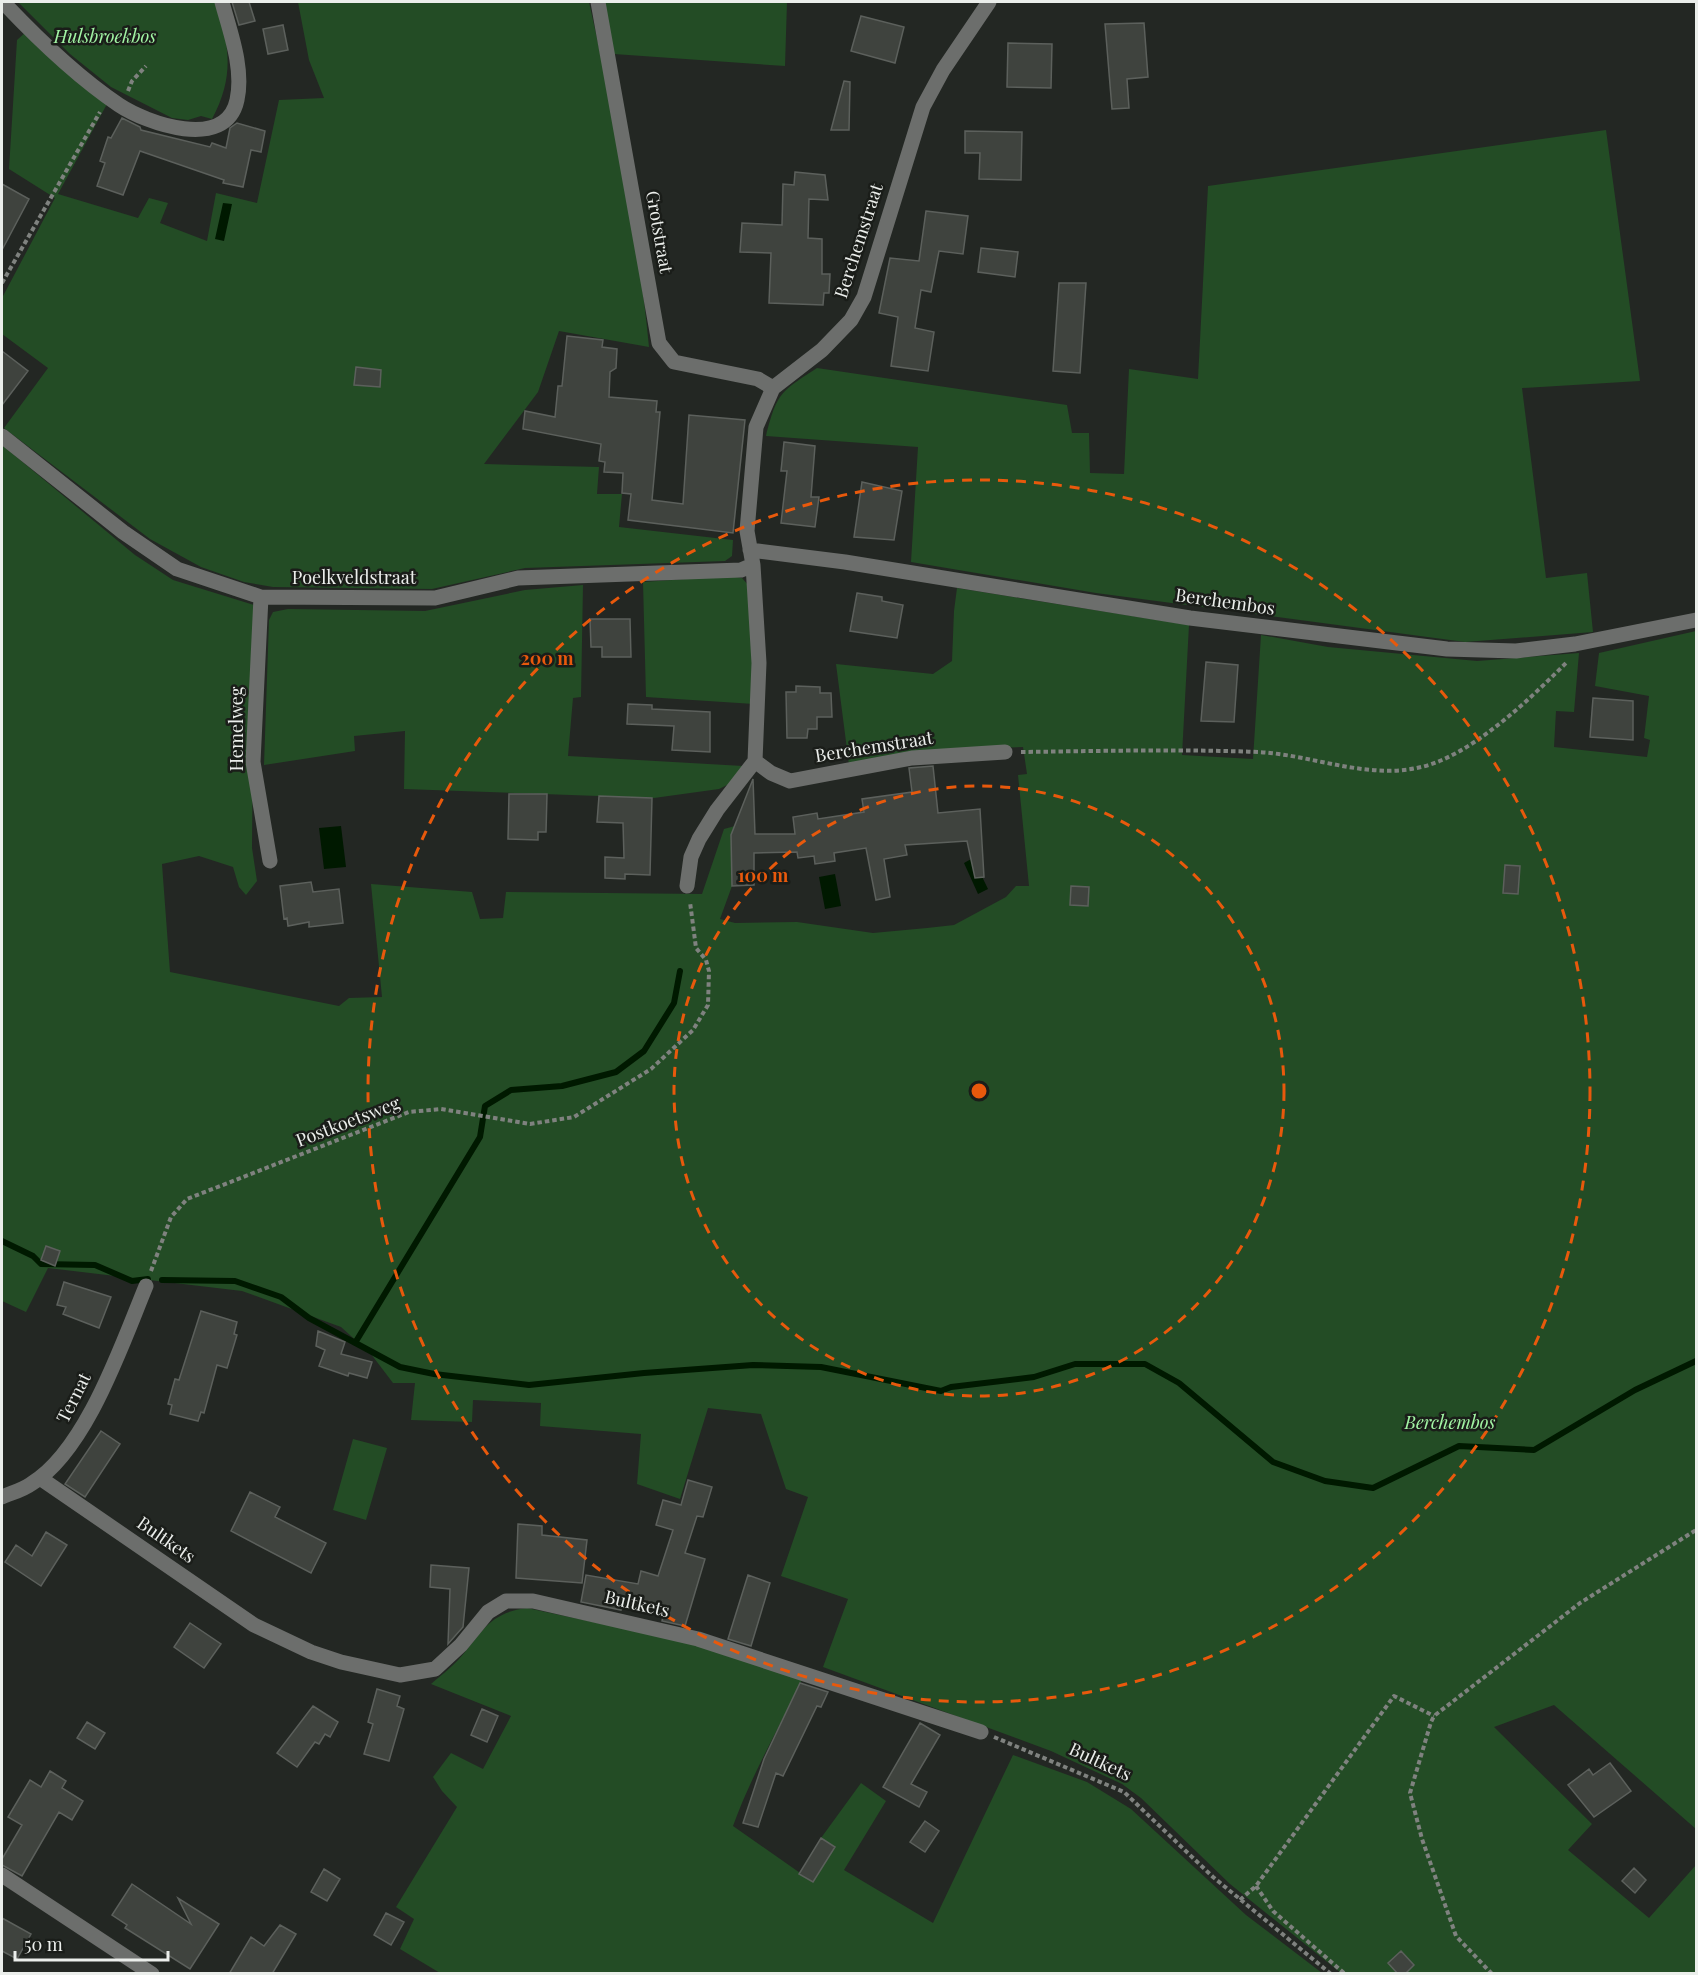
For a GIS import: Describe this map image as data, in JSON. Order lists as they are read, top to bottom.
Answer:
{
  "streets": {
    "street": [
      "Grotstraat",
      "Berchemstraat",
      "Poelkveldstraat",
      "Berchembos",
      "Hemelweg",
      "Ternat",
      "Bultkets"
    ],
    "path": ["Postkoetsweg"]
  },
  "crossings": [
    ["Grotstraat", "Berchemstraat"],
    ["Berchemstraat", "Poelkveldstraat"],
    ["Berchemstraat", "Berchembos"],
    ["Poelkveldstraat", "Berchembos"],
    ["Poelkveldstraat", "Hemelweg"],
    ["Postkoetsweg", "Ternat"],
    ["Ternat", "Bultkets"]
  ],
  "parks": ["Hulsbroekbos", "Berchembos"],
  "scale_bar": "50 m",
  "rings": ["200 m", "100 m"]
}
